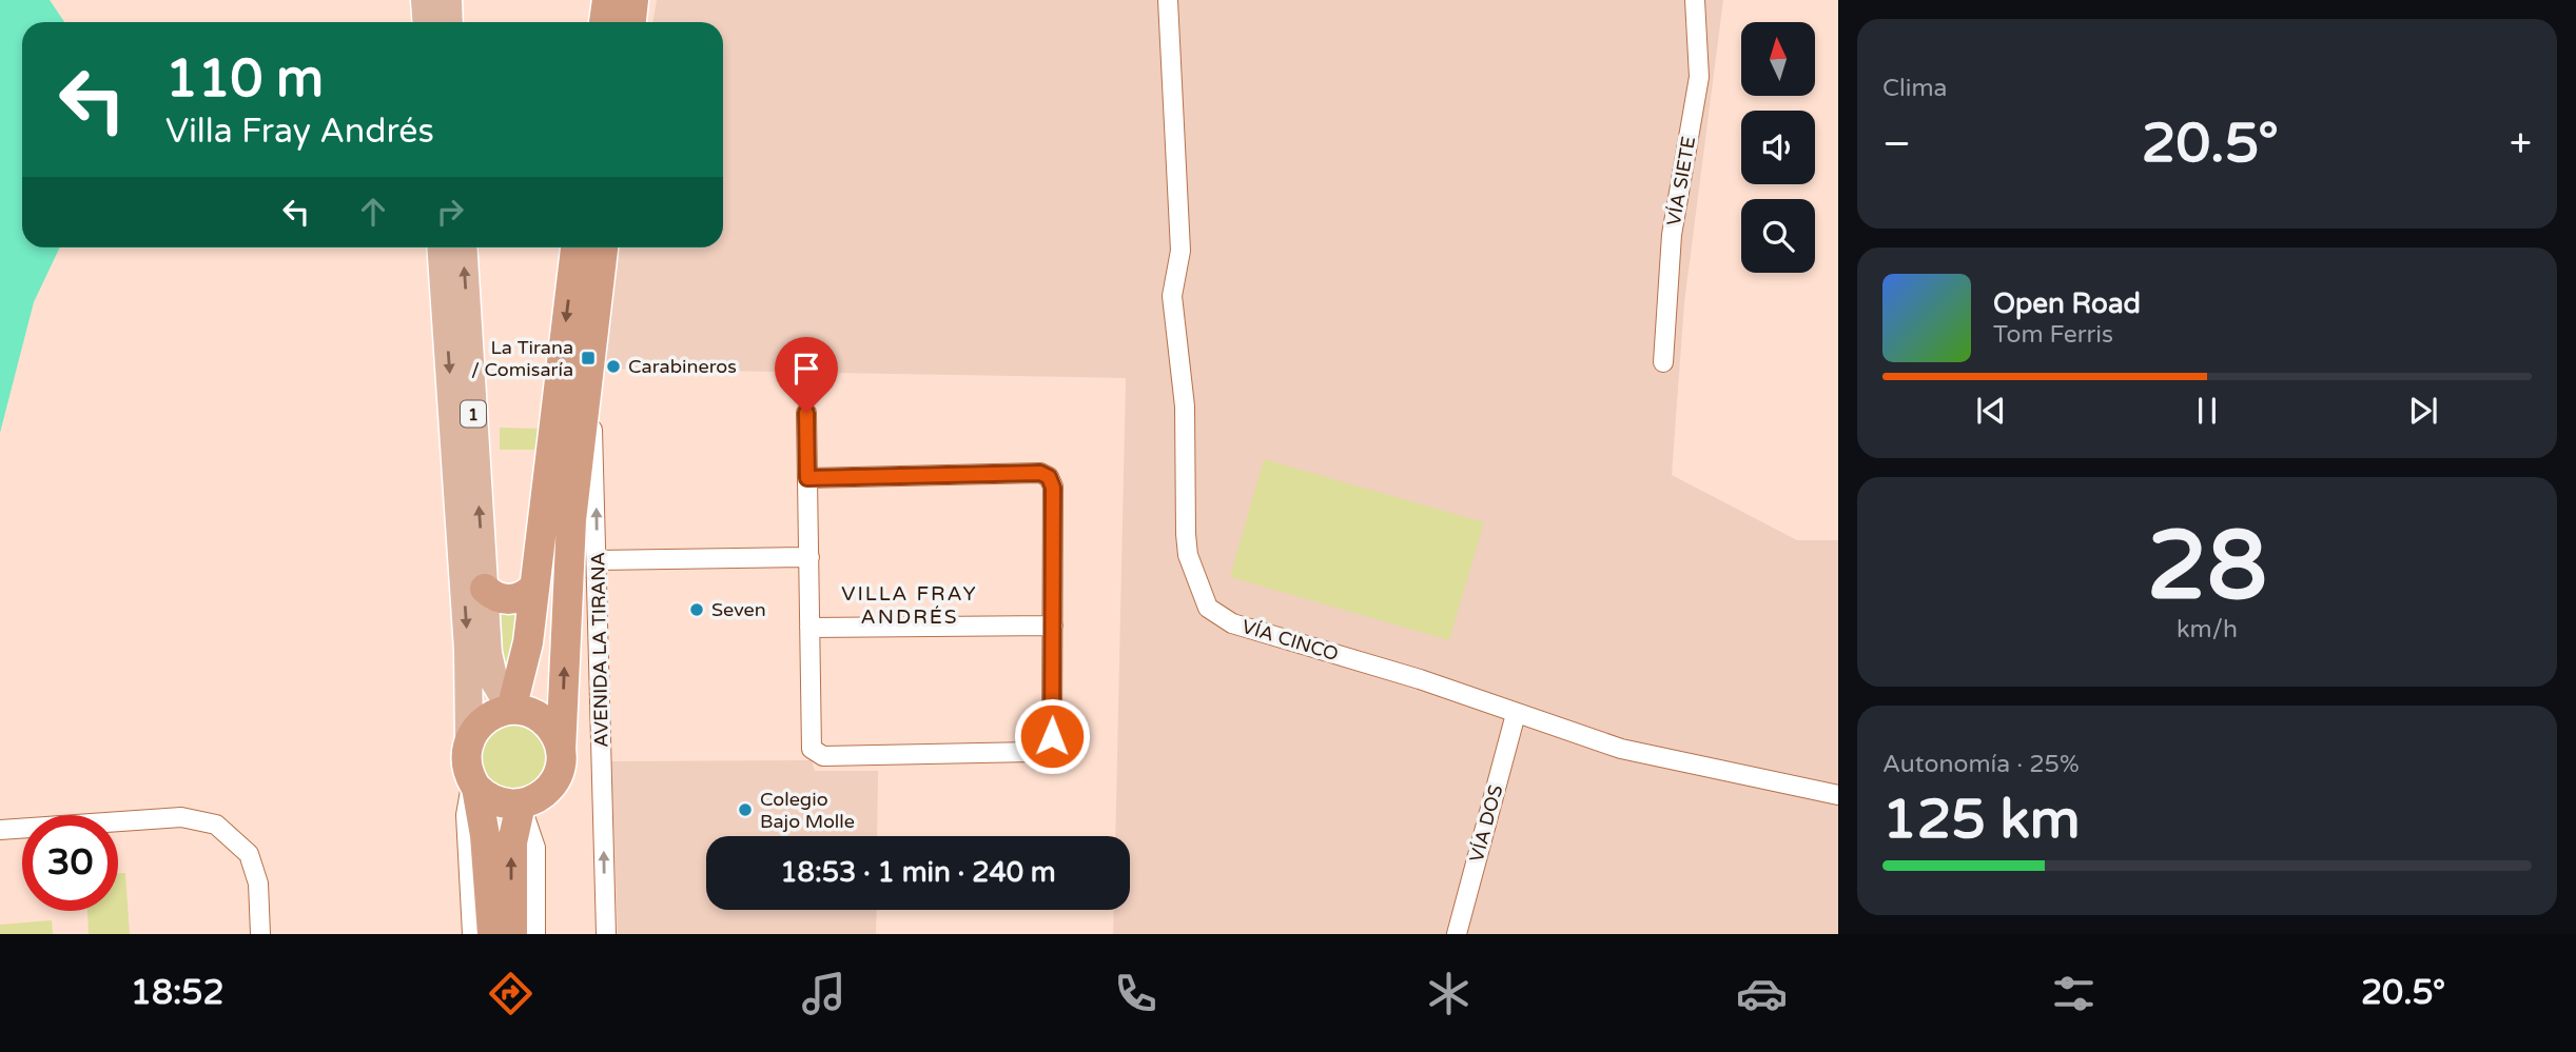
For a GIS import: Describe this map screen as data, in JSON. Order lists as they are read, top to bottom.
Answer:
{
  "streets": {
    "highway": ["1", "AVENIDA LA TIRANA"],
    "street": ["VÍA SIETE", "VÍA CINCO", "VÍA DOS"]
  },
  "crossings": [
    ["1", "AVENIDA LA TIRANA"],
    ["VÍA CINCO", "VÍA DOS"]
  ],
  "districts": ["VILLA FRAY ANDRÉS"],
  "places": {
    "transit": ["La Tirana / Comisaría"],
    "other": ["Carabineros", "Seven", "Colegio Bajo Molle"]
  },
  "north": "top",
  "page": {
    "tile": [
      "Clima",
      ["28", "km/h"],
      ["Autonomía · 25%", "125 km"]
    ],
    "turn": ["110 m", "Villa Fray Andrés"],
    "heat": ["−", "20.5°", "+"],
    "song": ["Open Road", "Tom Ferris"],
    "limit": "30",
    "trip": "18:53 · 1 min · 240 m",
    "tabs": ["18:52", "20.5°"]
  }
}
